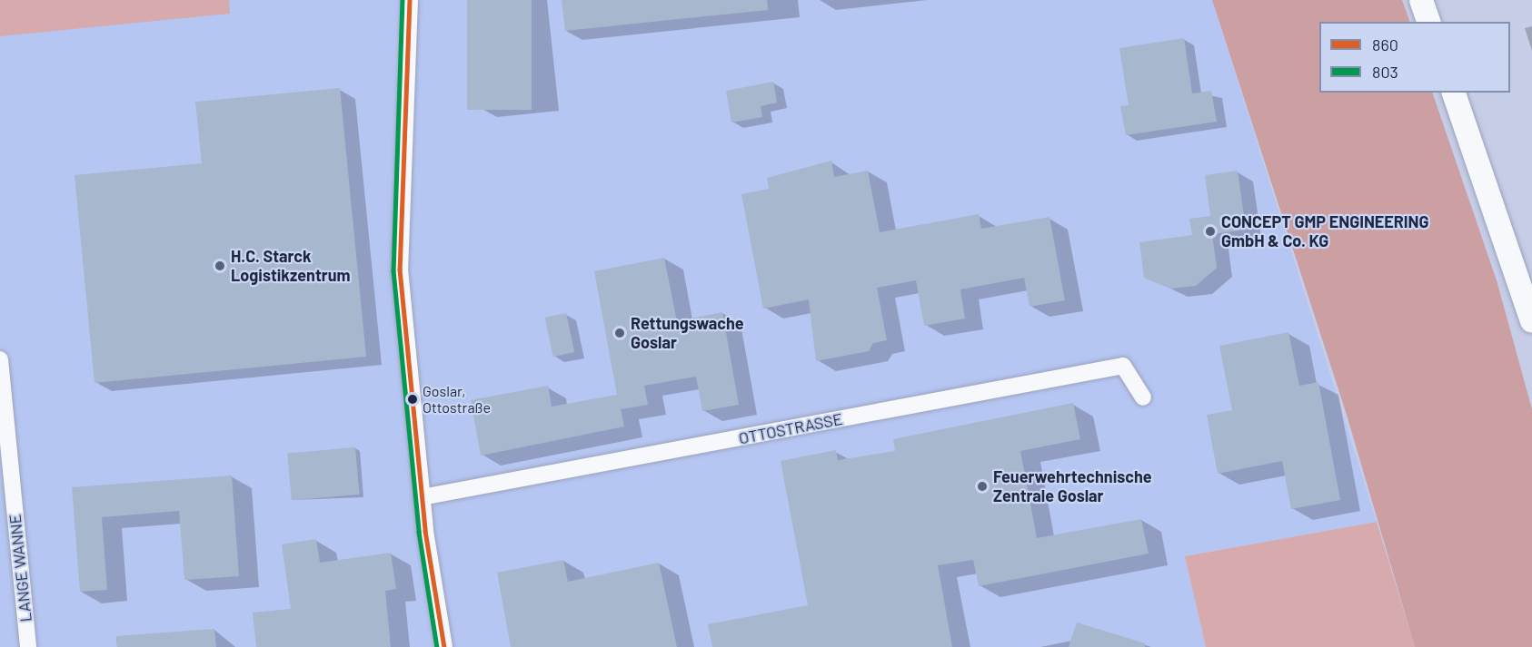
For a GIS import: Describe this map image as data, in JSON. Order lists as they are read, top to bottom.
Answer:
{
  "streets": {
    "street": ["OTTOSTRASSE", "LANGE WANNE"]
  },
  "places": [
    "CONCEPT GMP ENGINEERING GmbH & Co. KG",
    "H.C. Starck Logistikzentrum",
    "Rettungswache Goslar",
    "Goslar, Ottostraße",
    "Feuerwehrtechnische Zentrale Goslar"
  ],
  "lines": ["transit line 860", "transit line 803"],
  "legend": ["860", "803"]
}
